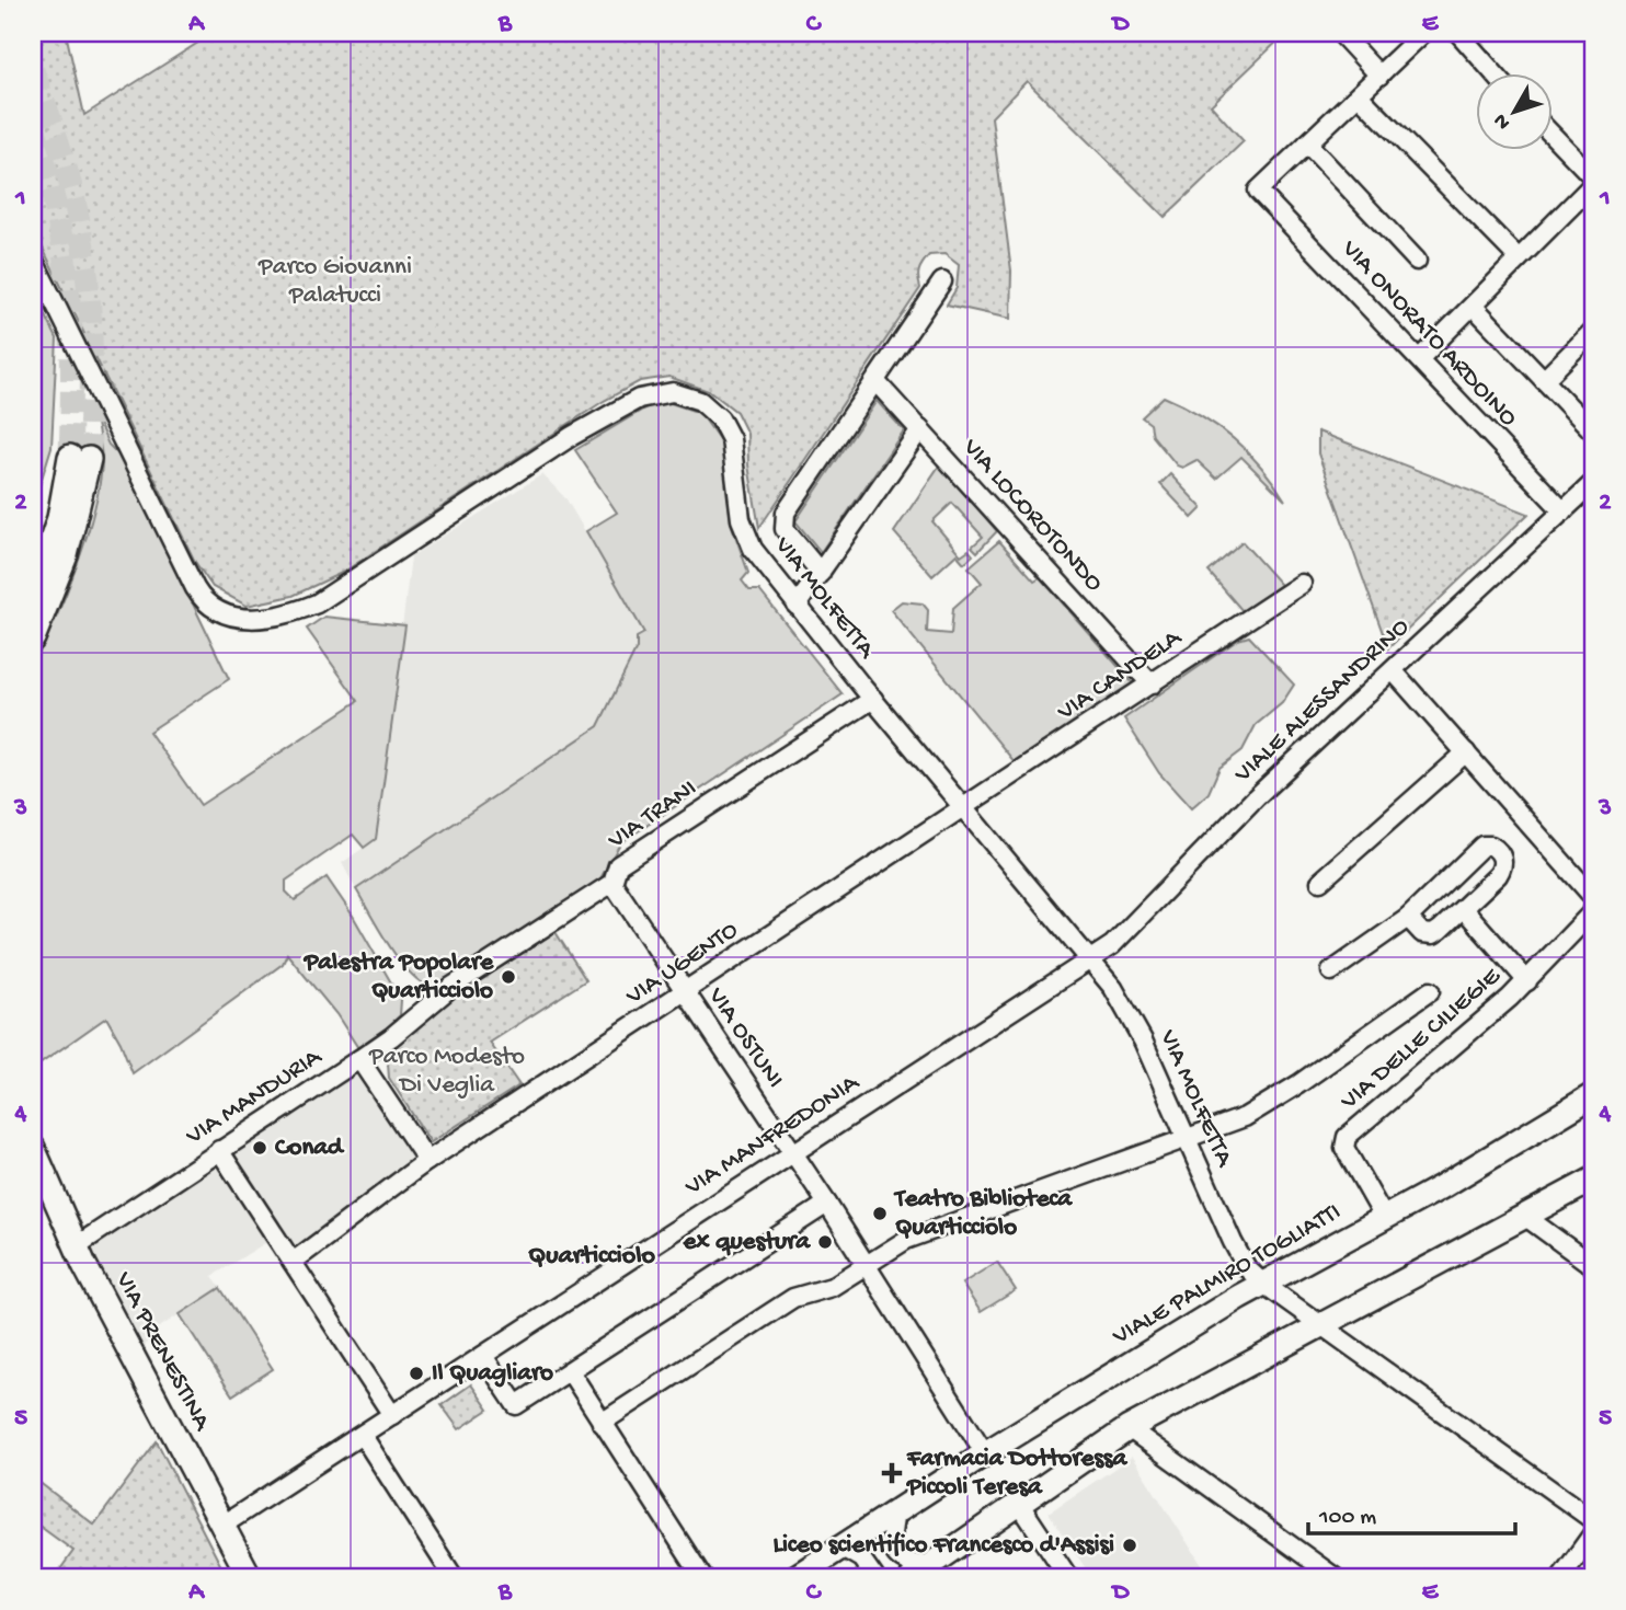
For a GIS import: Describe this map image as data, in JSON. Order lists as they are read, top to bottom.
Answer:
{
  "streets": {
    "main road": ["VIALE PALMIRO TOGLIATTI", "VIA PRENESTINA"],
    "street": [
      "VIA ONORATO ARDOINO",
      "VIA LOCOROTONDO",
      "VIA MOLFETTA",
      "VIA CANDELA",
      "VIALE ALESSANDRINO",
      "VIA TRANI",
      "VIA UGENTO",
      "VIA OSTUNI",
      "VIA DELLE CILIEGIE",
      "VIA MANDURIA",
      "VIA MANFREDONIA"
    ]
  },
  "crossings": [
    ["VIA ONORATO ARDOINO", "VIALE ALESSANDRINO"],
    ["VIA LOCOROTONDO", "VIA CANDELA"],
    ["VIA MOLFETTA", "VIA CANDELA"],
    ["VIA MOLFETTA", "VIALE ALESSANDRINO"],
    ["VIA MOLFETTA", "VIA TRANI"],
    ["VIA MOLFETTA", "VIA UGENTO"],
    ["VIA MOLFETTA", "VIA MANFREDONIA"],
    ["VIA MOLFETTA", "VIALE PALMIRO TOGLIATTI"],
    ["VIA CANDELA", "VIA UGENTO"],
    ["VIALE ALESSANDRINO", "VIA MANFREDONIA"],
    ["VIA TRANI", "VIA OSTUNI"],
    ["VIA TRANI", "VIA MANDURIA"],
    ["VIA UGENTO", "VIA OSTUNI"],
    ["VIA UGENTO", "VIA MANDURIA"],
    ["VIA OSTUNI", "VIA MANFREDONIA"],
    ["VIA OSTUNI", "VIALE PALMIRO TOGLIATTI"],
    ["VIA DELLE CILIEGIE", "VIALE PALMIRO TOGLIATTI"],
    ["VIA MANDURIA", "VIA PRENESTINA"]
  ],
  "districts": ["Quarticciolo"],
  "parks": ["Parco Giovanni Palatucci", "Parco Modesto Di Veglia"],
  "places": {
    "other": [
      "Palestra Popolare Quarticciolo",
      "Conad",
      "Teatro Biblioteca Quarticciolo",
      "ex questura",
      "Il Quagliaro",
      "Liceo scientifico Francesco d'Assisi"
    ],
    "health": ["Farmacia Dottoressa Piccoli Teresa"]
  },
  "scale_bar": "100 m",
  "north": "bottom left",
  "grid": {
    "columns": [
      "A",
      "B",
      "C",
      "D",
      "E"
    ],
    "rows": [
      "1",
      "2",
      "3",
      "4",
      "5"
    ]
  }
}
